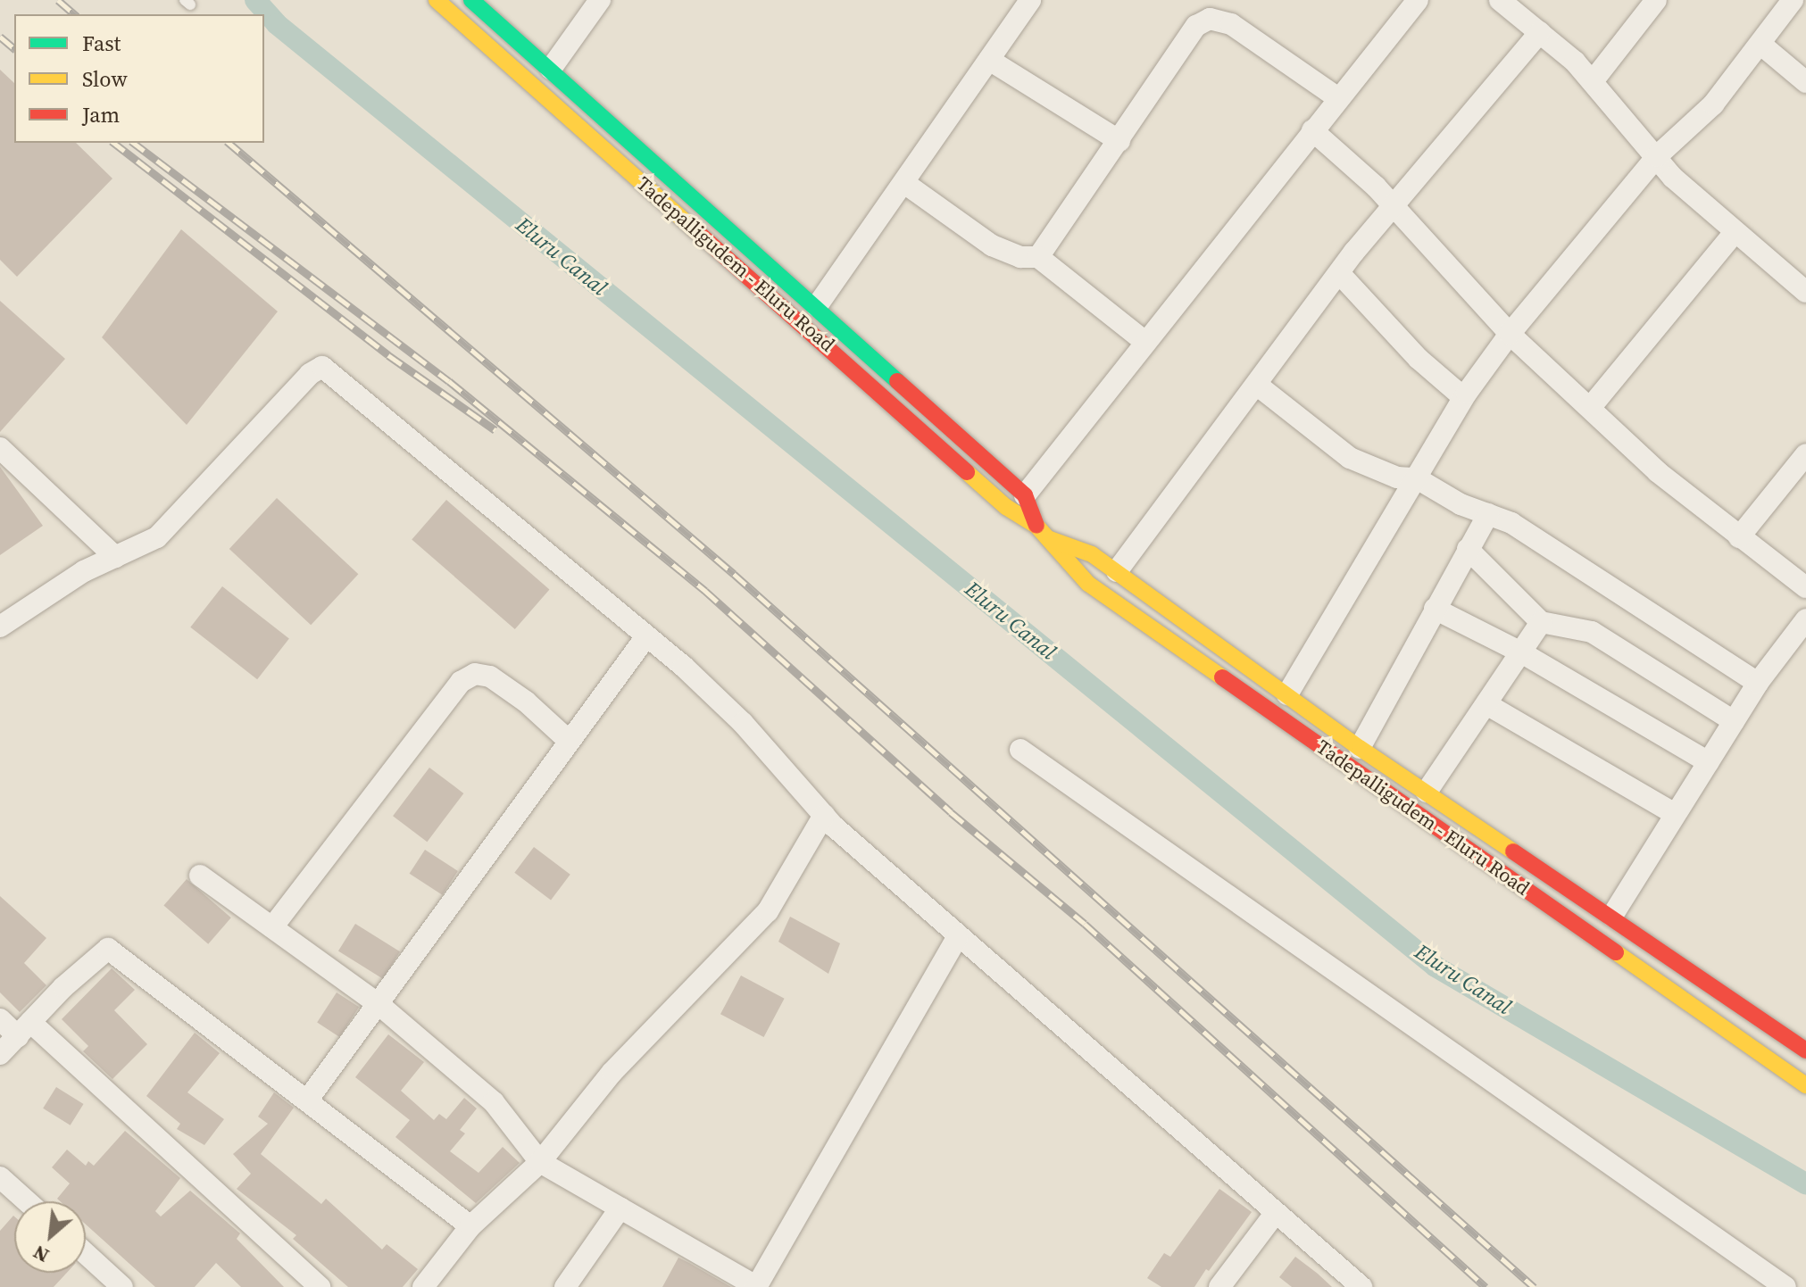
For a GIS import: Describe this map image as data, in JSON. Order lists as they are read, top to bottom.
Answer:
{
  "streets": {
    "main road": ["Tadepalligudem - Eluru Road"]
  },
  "water": ["Eluru Canal"],
  "legend": ["Fast", "Slow", "Jam"],
  "north": "bottom left"
}
